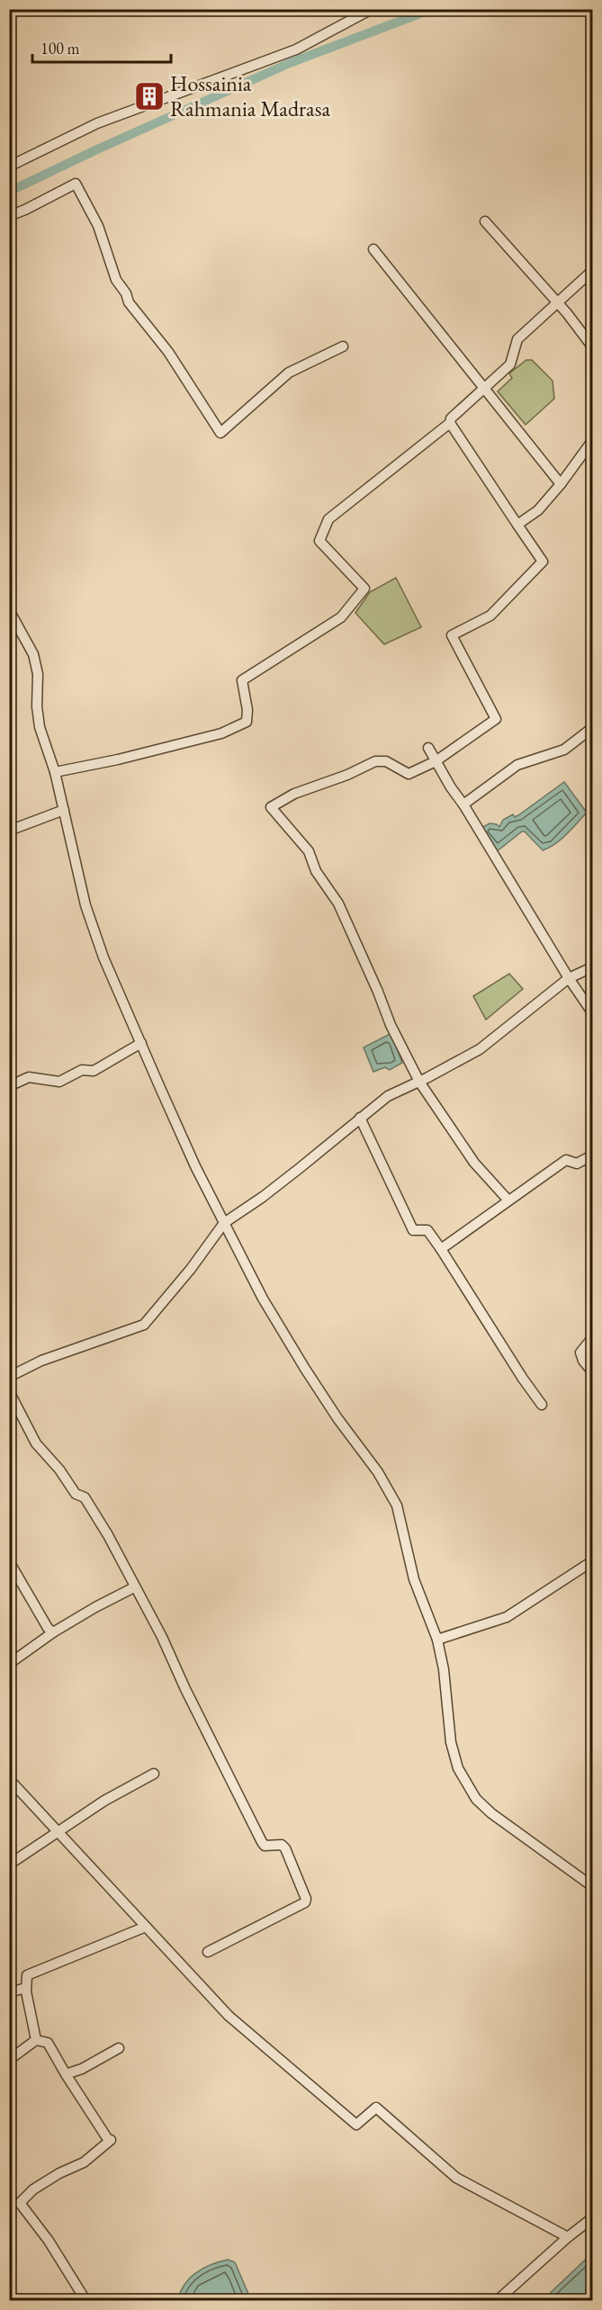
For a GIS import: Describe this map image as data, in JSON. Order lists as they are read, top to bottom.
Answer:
{
  "places": {
    "building": ["Hossainia Rahmania Madrasa"]
  },
  "scale_bar": "100 m"
}
